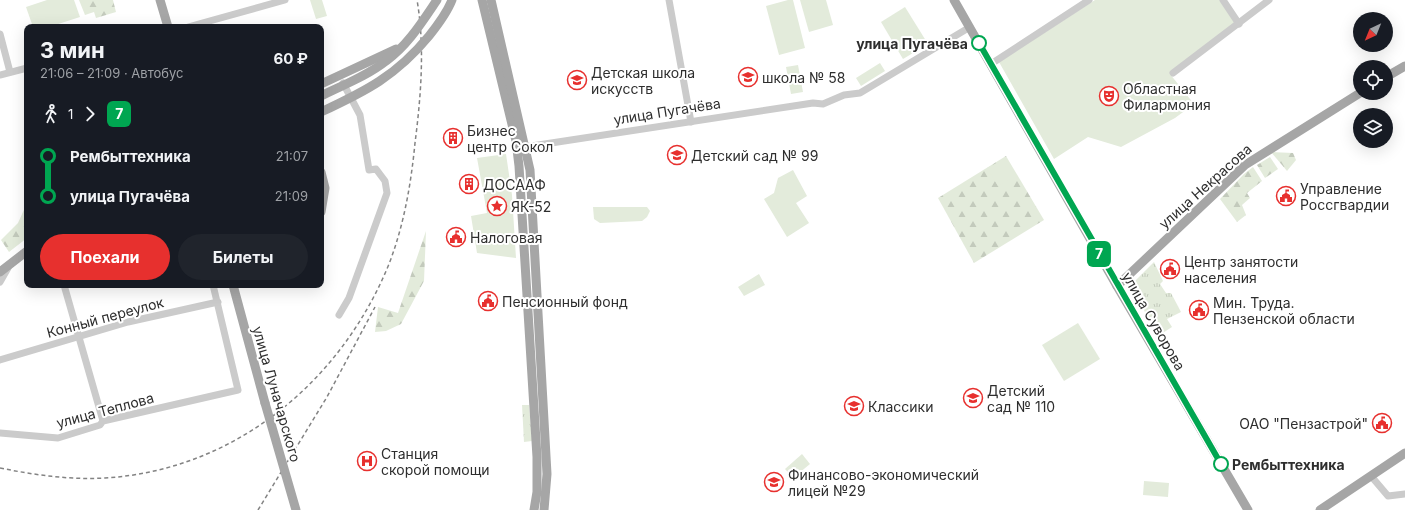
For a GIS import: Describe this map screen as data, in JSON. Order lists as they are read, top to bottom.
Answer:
{
  "streets": {
    "main road": ["улица Некрасова", "улица Суворова", "улица Луначарского"],
    "street": ["улица Пугачёва", "Конный переулок", "улица Теплова"]
  },
  "crossings": [
    ["улица Пугачёва", "улица Суворова"],
    ["улица Некрасова", "улица Суворова"],
    ["Конный переулок", "улица Теплова"]
  ],
  "places": {
    "other": ["улица Пугачёва", "Рембыттехника"],
    "school or university": [
      "школа № 58",
      "Детская школа искусств",
      "Детский сад № 99",
      "Детский сад № 110",
      "Классики",
      "Финансово-экономический лицей №29"
    ],
    "theatre": ["Областная Филармония"],
    "building": ["Бизнес центр Сокол", "ДОСААФ"],
    "public building": [
      "Управление Россгвардии",
      "Налоговая",
      "Центр занятости населения",
      "Пенсионный фонд",
      "Мин. Труда. Пензенской области",
      "ОАО \"Пензастрой\""
    ],
    "place": ["ЯК-52"],
    "hospital": ["Станция скорой помощи"]
  },
  "lines": ["bus line 7"],
  "north": "bottom left",
  "page": {
    "on_map": "7",
    "heading": ["3 мин", "21:06 – 21:09 · Автобус", "60 ₽"],
    "legs": ["1", "7"],
    "list": [
      {
        "name": "Рембыттехника",
        "value": "21:07"
      },
      {
        "name": "улица Пугачёва",
        "value": "21:09"
      }
    ],
    "buttons": ["Поехали", "Билеты"]
  }
}
